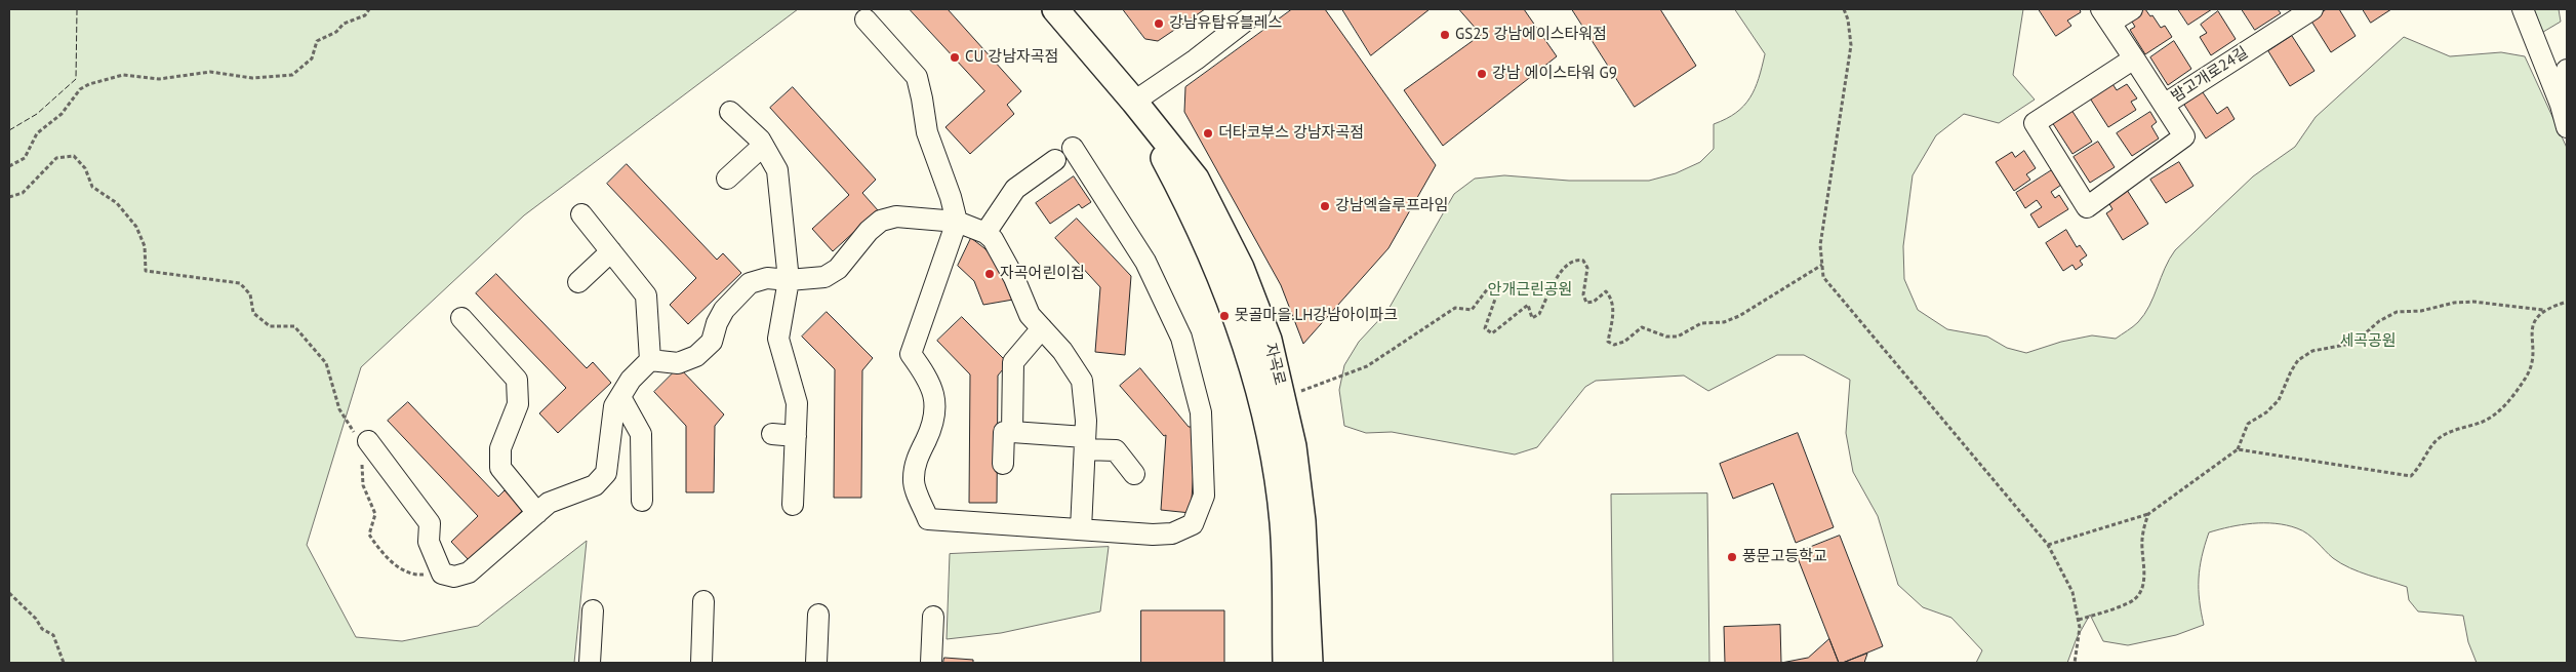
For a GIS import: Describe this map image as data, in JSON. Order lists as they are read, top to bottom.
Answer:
{
  "streets": {
    "main road": ["자곡로"],
    "street": ["밤고개로24길"]
  },
  "parks": ["안개근린공원", "세곡공원"],
  "places": [
    "강남유탑유블레스",
    "GS25 강남에이스타워점",
    "CU 강남자곡점",
    "강남 에이스타워 G9",
    "더타코부스 강남자곡점",
    "강남엑슬루프라임",
    "자곡어린이집",
    "못골마을.LH강남아이파크",
    "풍문고등학교"
  ]
}
